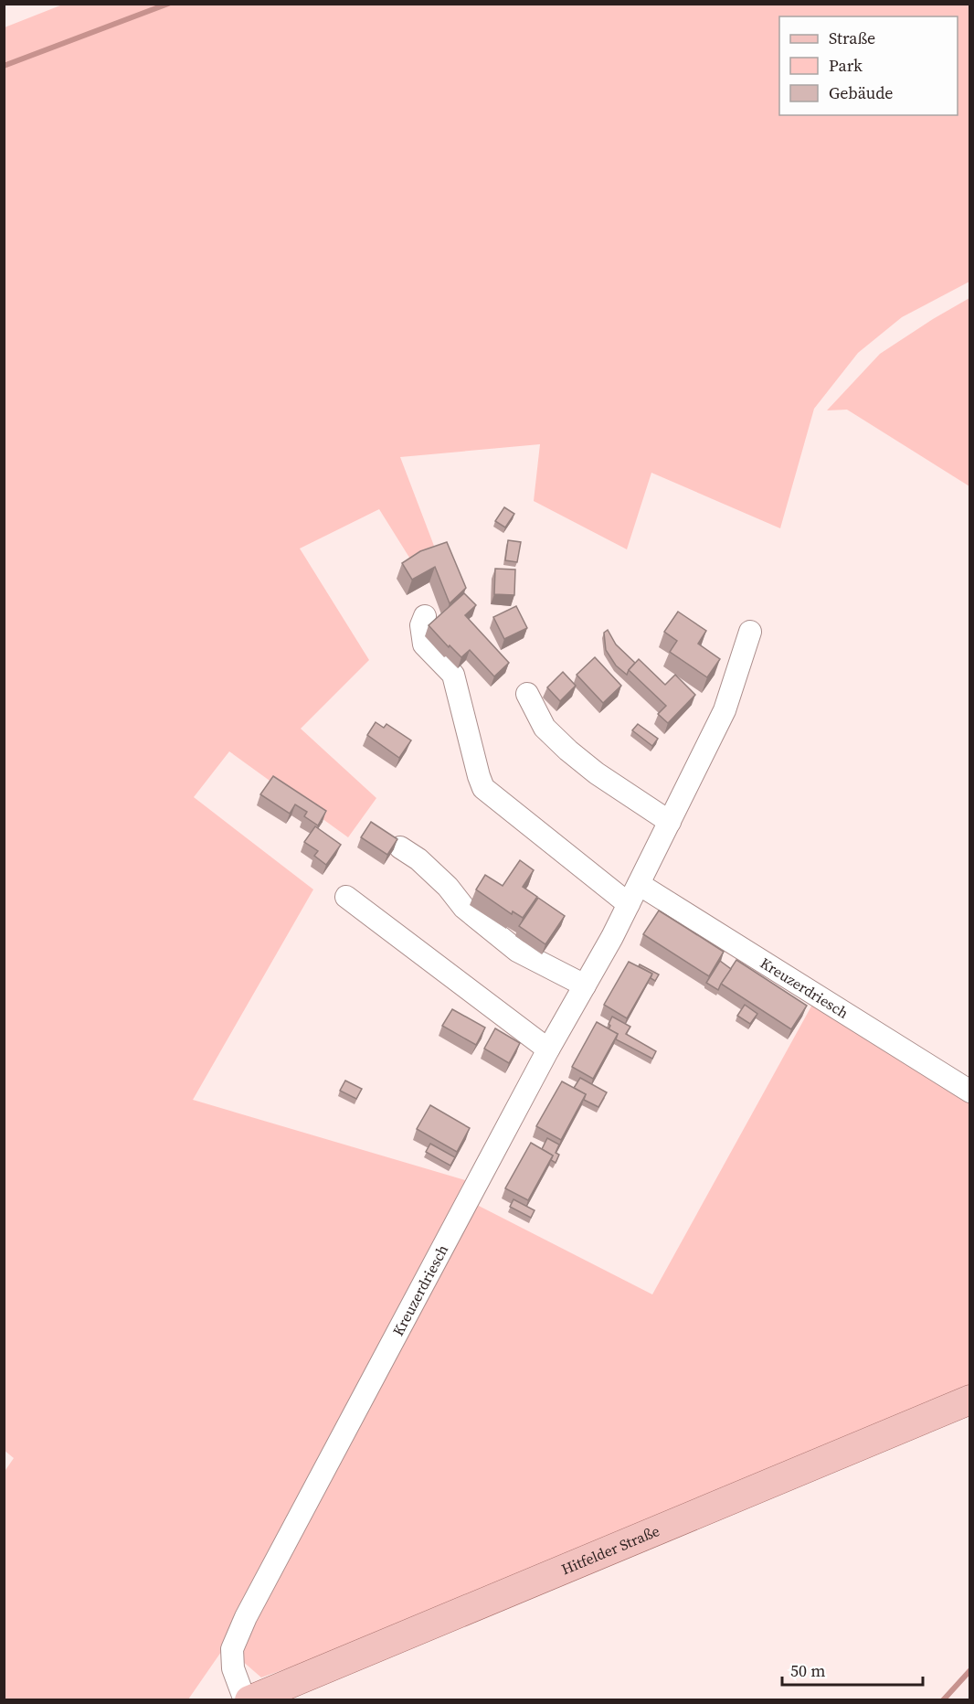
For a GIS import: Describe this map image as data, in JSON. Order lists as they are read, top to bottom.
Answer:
{
  "streets": {
    "main road": ["Hitfelder Straße"],
    "street": ["Kreuzerdriesch"]
  },
  "legend": ["Straße", "Park", "Gebäude"],
  "scale_bar": "50 m"
}
